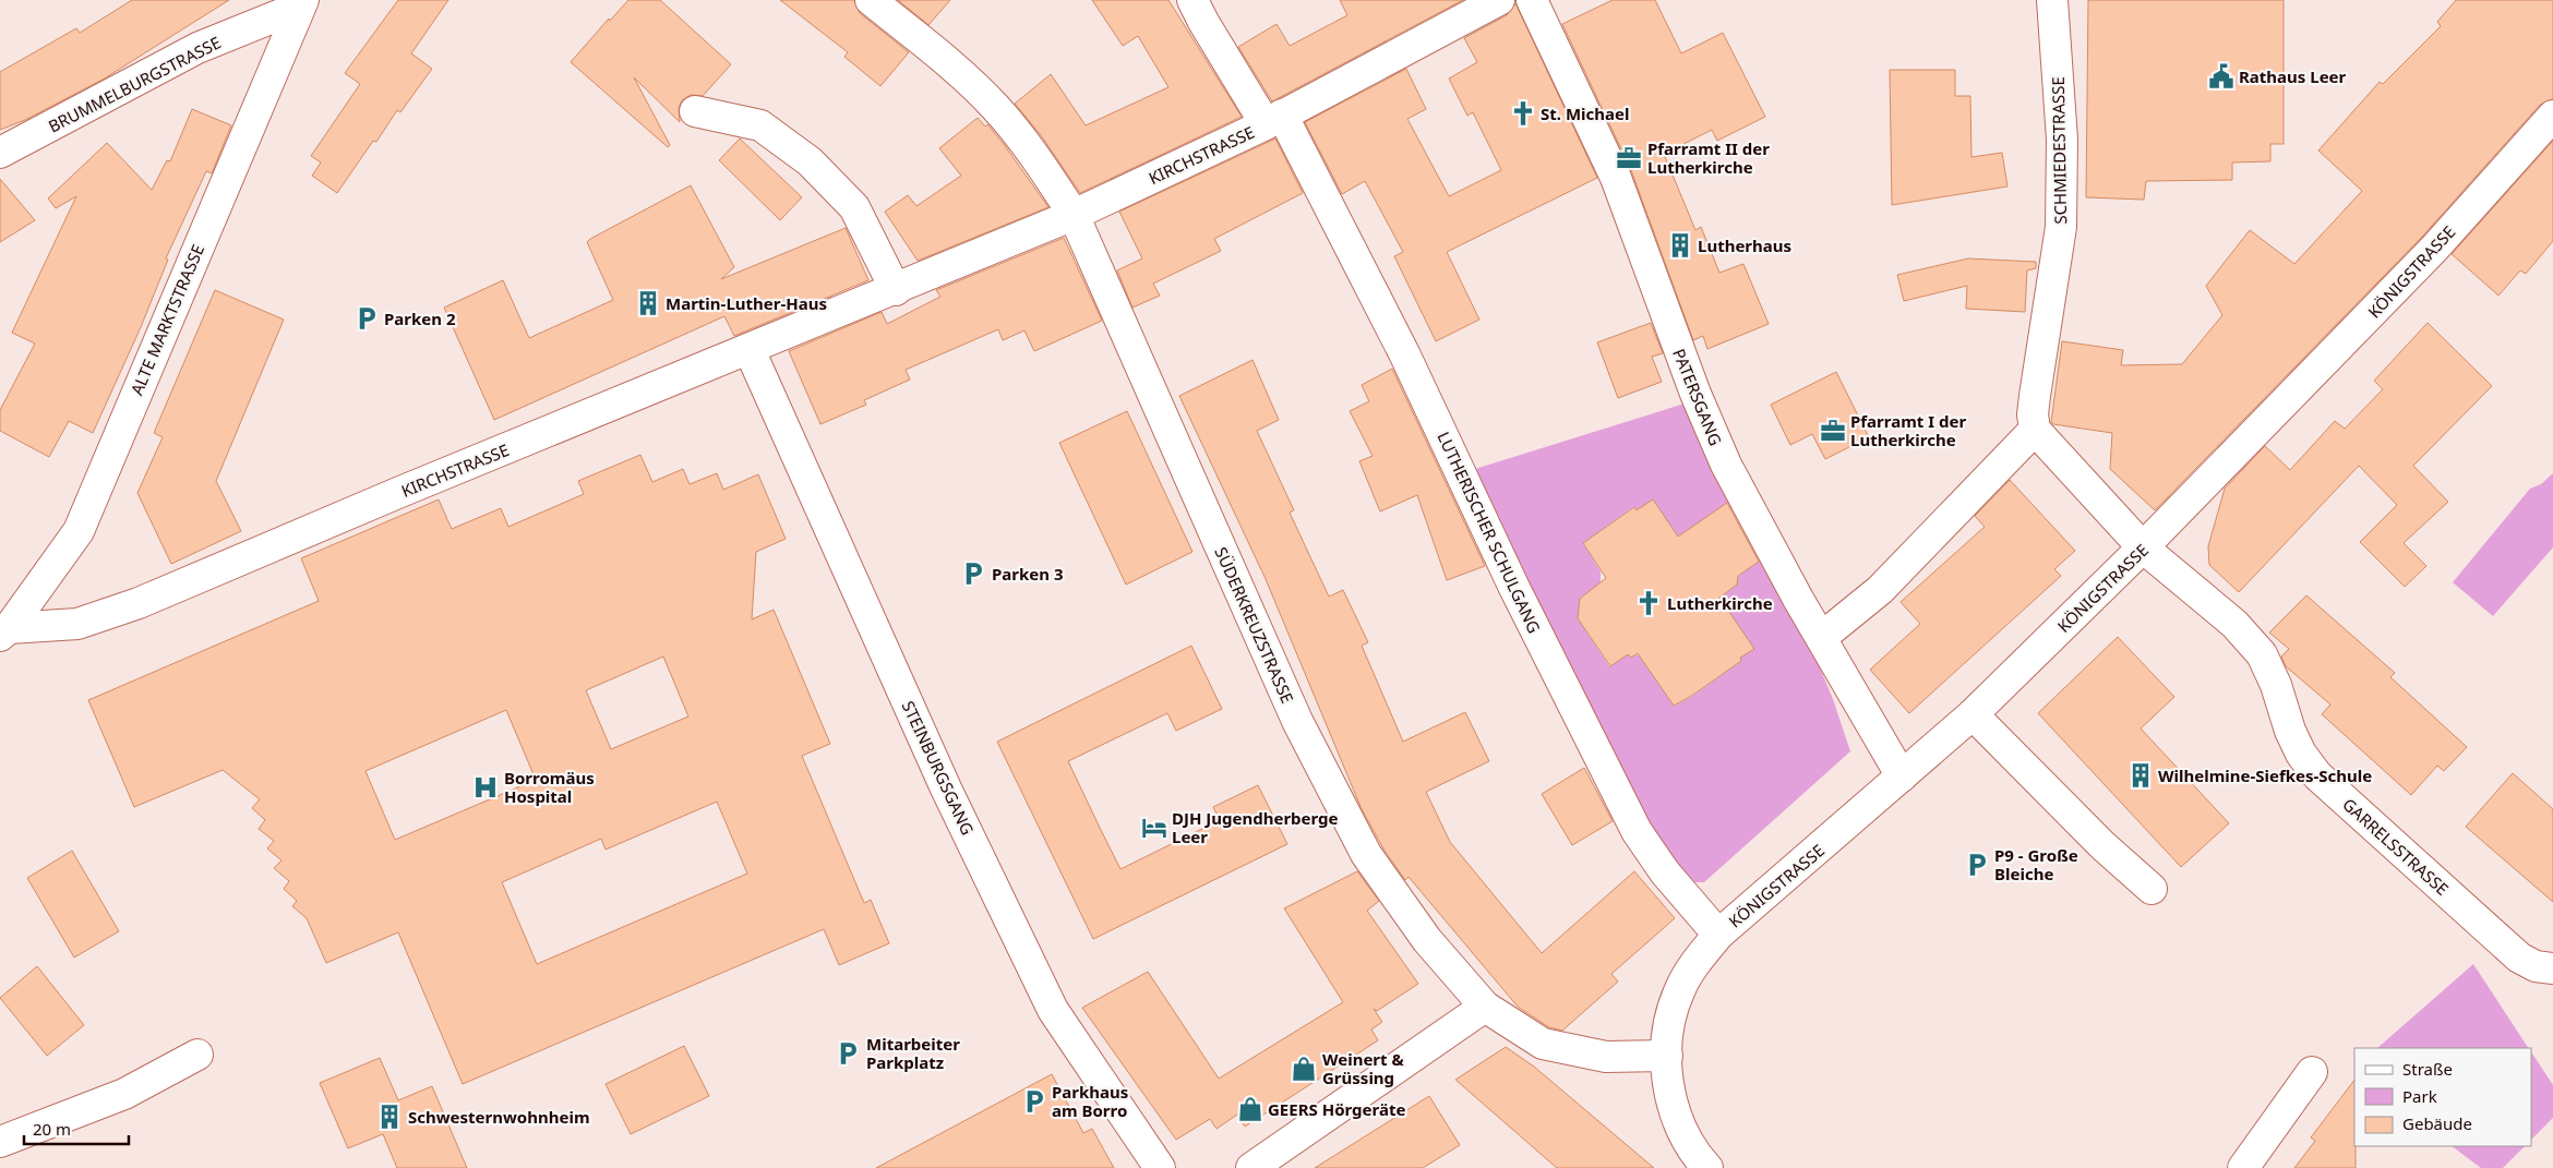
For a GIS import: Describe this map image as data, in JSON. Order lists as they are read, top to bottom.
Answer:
{
  "streets": {
    "street": [
      "BRUMMELBURGSTRASSE",
      "SCHMIEDESTRASSE",
      "KIRCHSTRASSE",
      "KÖNIGSTRASSE",
      "ALTE MARKTSTRASSE",
      "PATERSGANG",
      "LUTHERISCHER SCHULGANG",
      "SÜDERKREUZSTRASSE",
      "STEINBURGSGANG",
      "GARRELSSTRASSE"
    ]
  },
  "crossings": [
    ["BRUMMELBURGSTRASSE", "ALTE MARKTSTRASSE"],
    ["KIRCHSTRASSE", "ALTE MARKTSTRASSE"],
    ["KIRCHSTRASSE", "LUTHERISCHER SCHULGANG"],
    ["KIRCHSTRASSE", "SÜDERKREUZSTRASSE"],
    ["KIRCHSTRASSE", "STEINBURGSGANG"],
    ["KÖNIGSTRASSE", "PATERSGANG"],
    ["KÖNIGSTRASSE", "LUTHERISCHER SCHULGANG"],
    ["KÖNIGSTRASSE", "SÜDERKREUZSTRASSE"],
    ["KÖNIGSTRASSE", "GARRELSSTRASSE"]
  ],
  "places": {
    "public building": ["Rathaus Leer"],
    "church": ["St. Michael", "Lutherkirche"],
    "office": ["Pfarramt II der Lutherkirche", "Pfarramt I der Lutherkirche"],
    "building": [
      "Lutherhaus",
      "Martin-Luther-Haus",
      "Wilhelmine-Siefkes-Schule",
      "Schwesternwohnheim"
    ],
    "parking": [
      "Parken 2",
      "Parken 3",
      "P9 - Große Bleiche",
      "Mitarbeiter Parkplatz",
      "Parkhaus am Borro"
    ],
    "hospital": ["Borromäus Hospital"],
    "hotel": ["DJH Jugendherberge Leer"],
    "shop": ["Weinert & Grüssing", "GEERS Hörgeräte"]
  },
  "legend": ["Straße", "Park", "Gebäude"],
  "scale_bar": "20 m"
}
